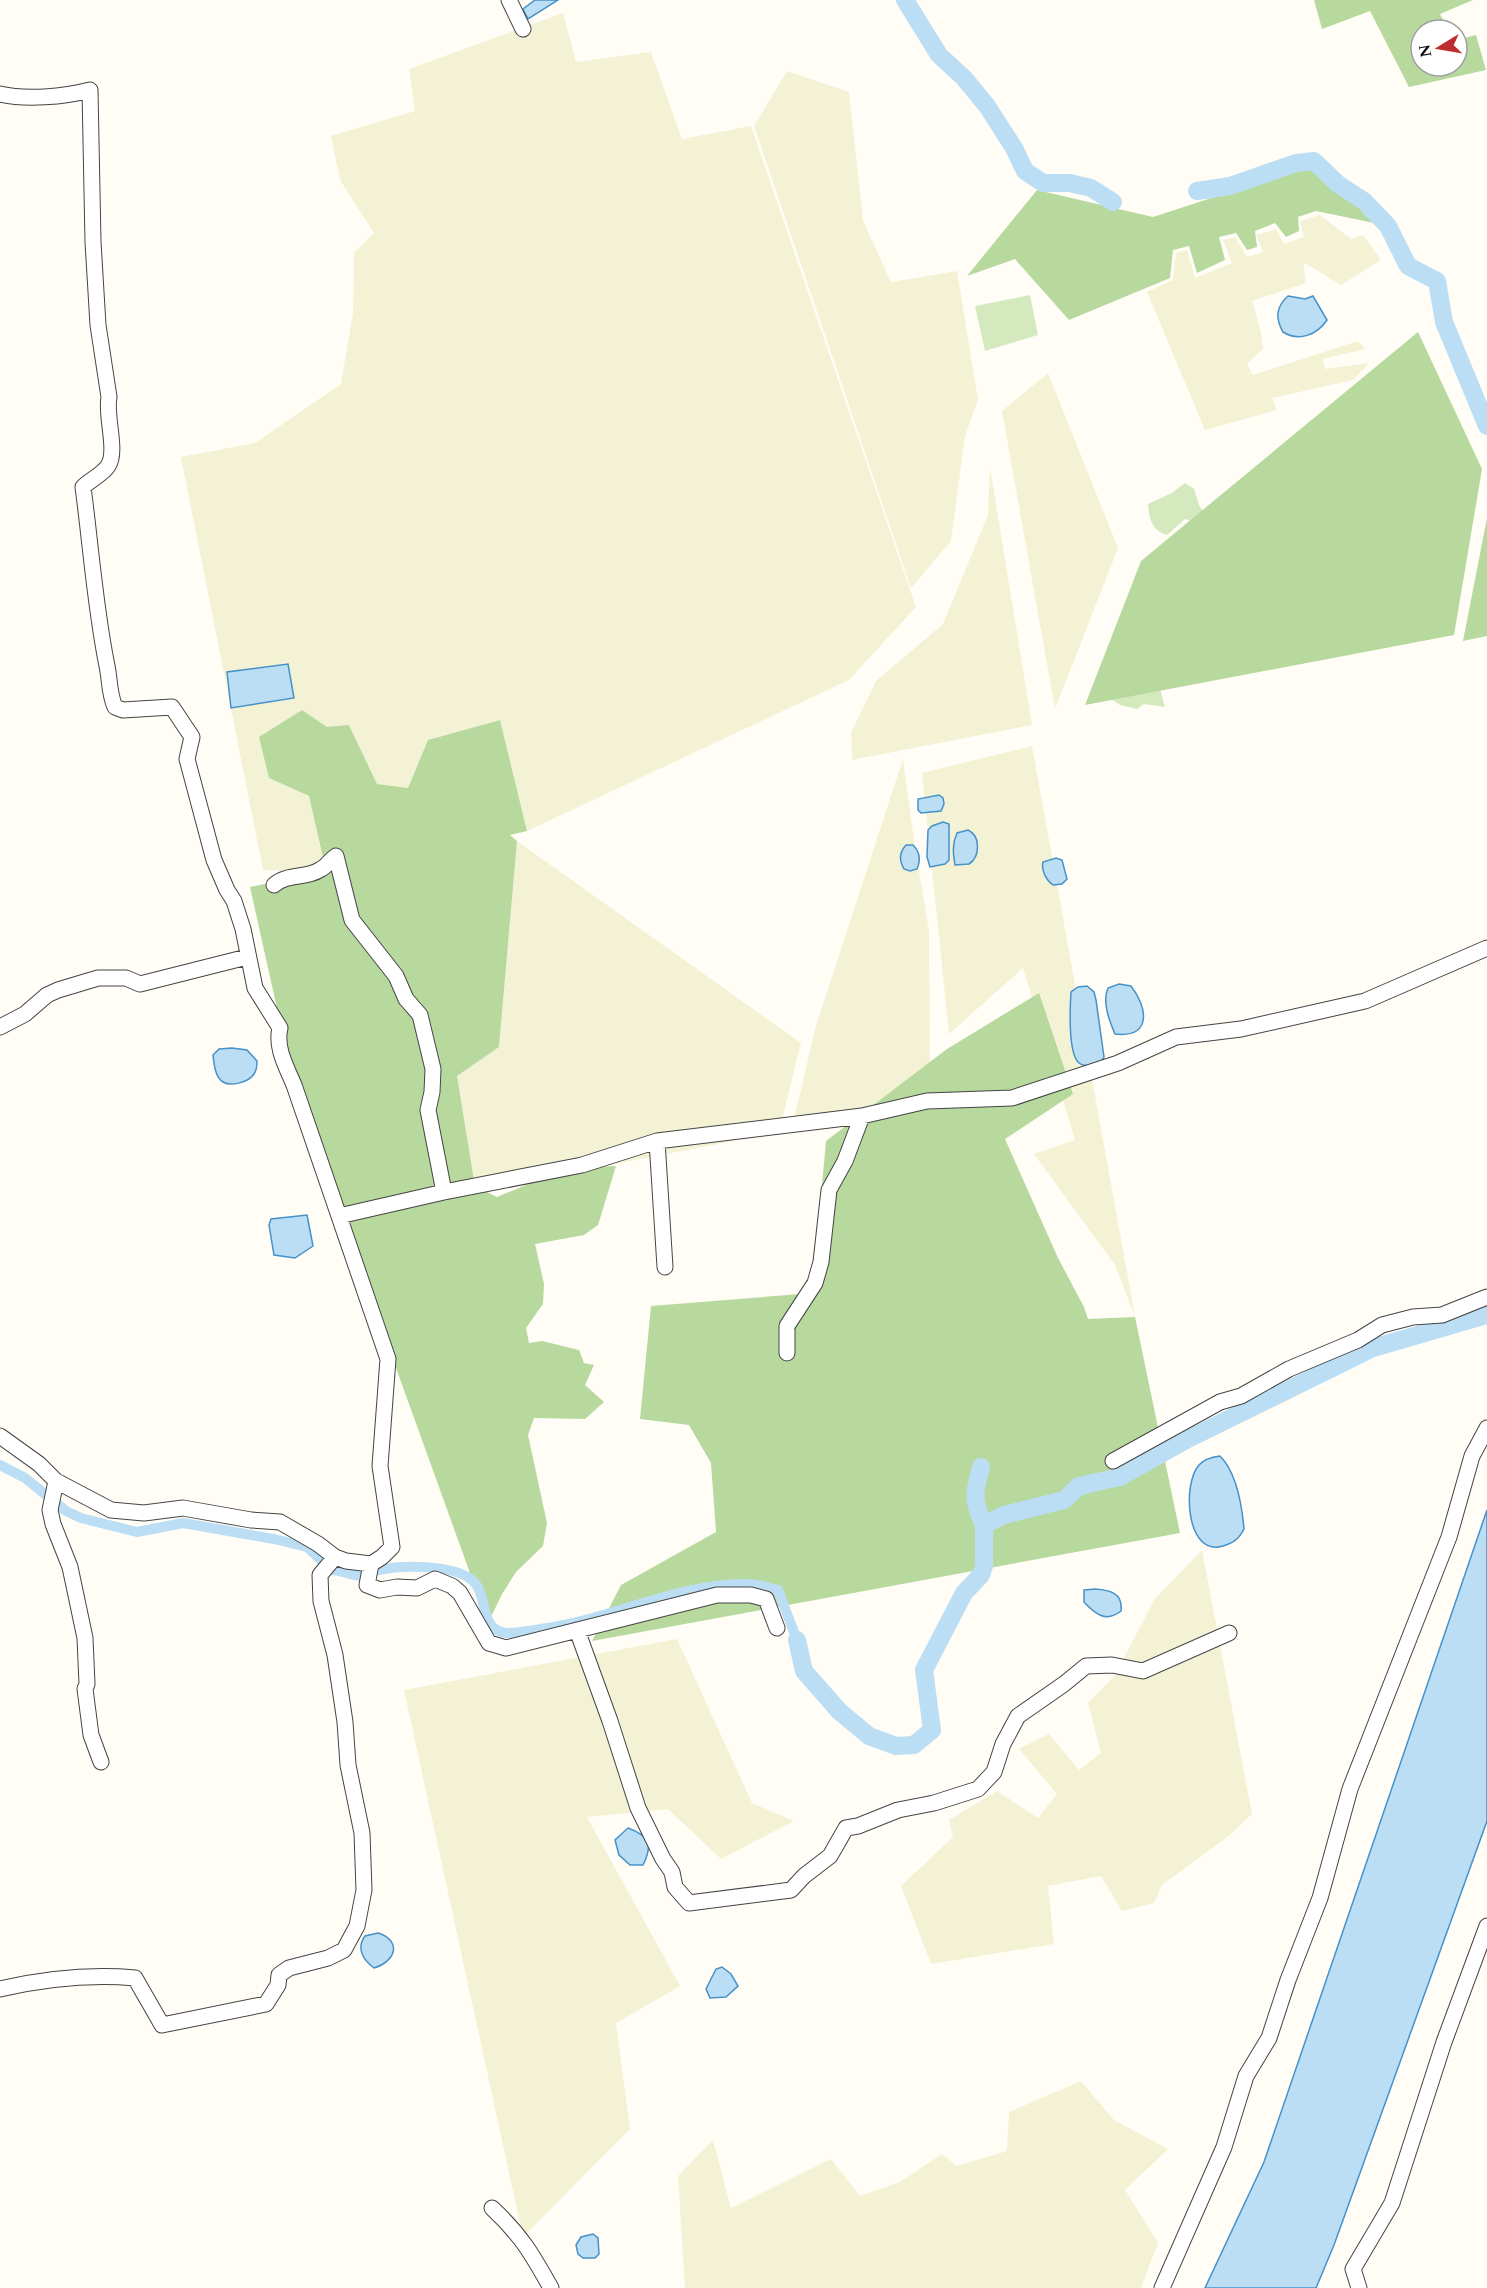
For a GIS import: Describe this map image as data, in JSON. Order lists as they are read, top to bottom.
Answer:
{
  "north": "left"
}
